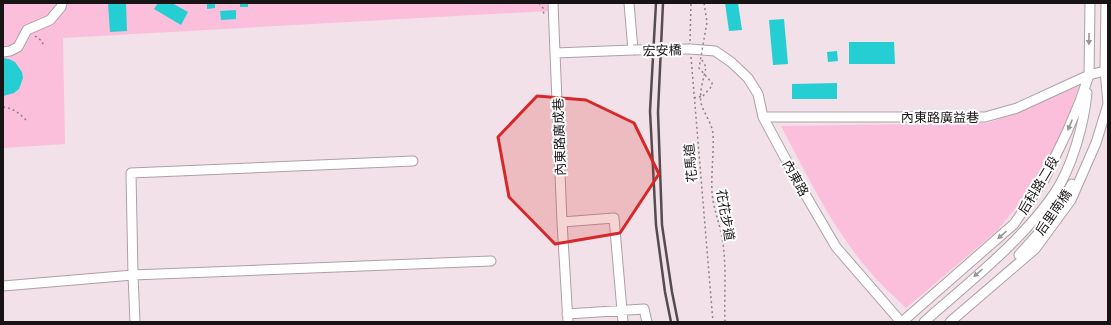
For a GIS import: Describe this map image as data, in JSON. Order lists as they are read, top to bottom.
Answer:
{
  "streets": {
    "street": [
      "宏安橋",
      "內東路廣益巷",
      "內東路廣成巷",
      "內東路",
      "后科路二段",
      "后里南橋"
    ],
    "path": ["花馬道", "花花步道"]
  },
  "crossings": [
    ["宏安橋", "花馬道"],
    ["宏安橋", "內東路"],
    ["內東路廣益巷", "內東路"],
    ["內東路廣益巷", "后科路二段"],
    ["內東路廣益巷", "后里南橋"],
    ["花馬道", "內東路"],
    ["內東路", "后科路二段"],
    ["后科路二段", "后里南橋"]
  ]
}
